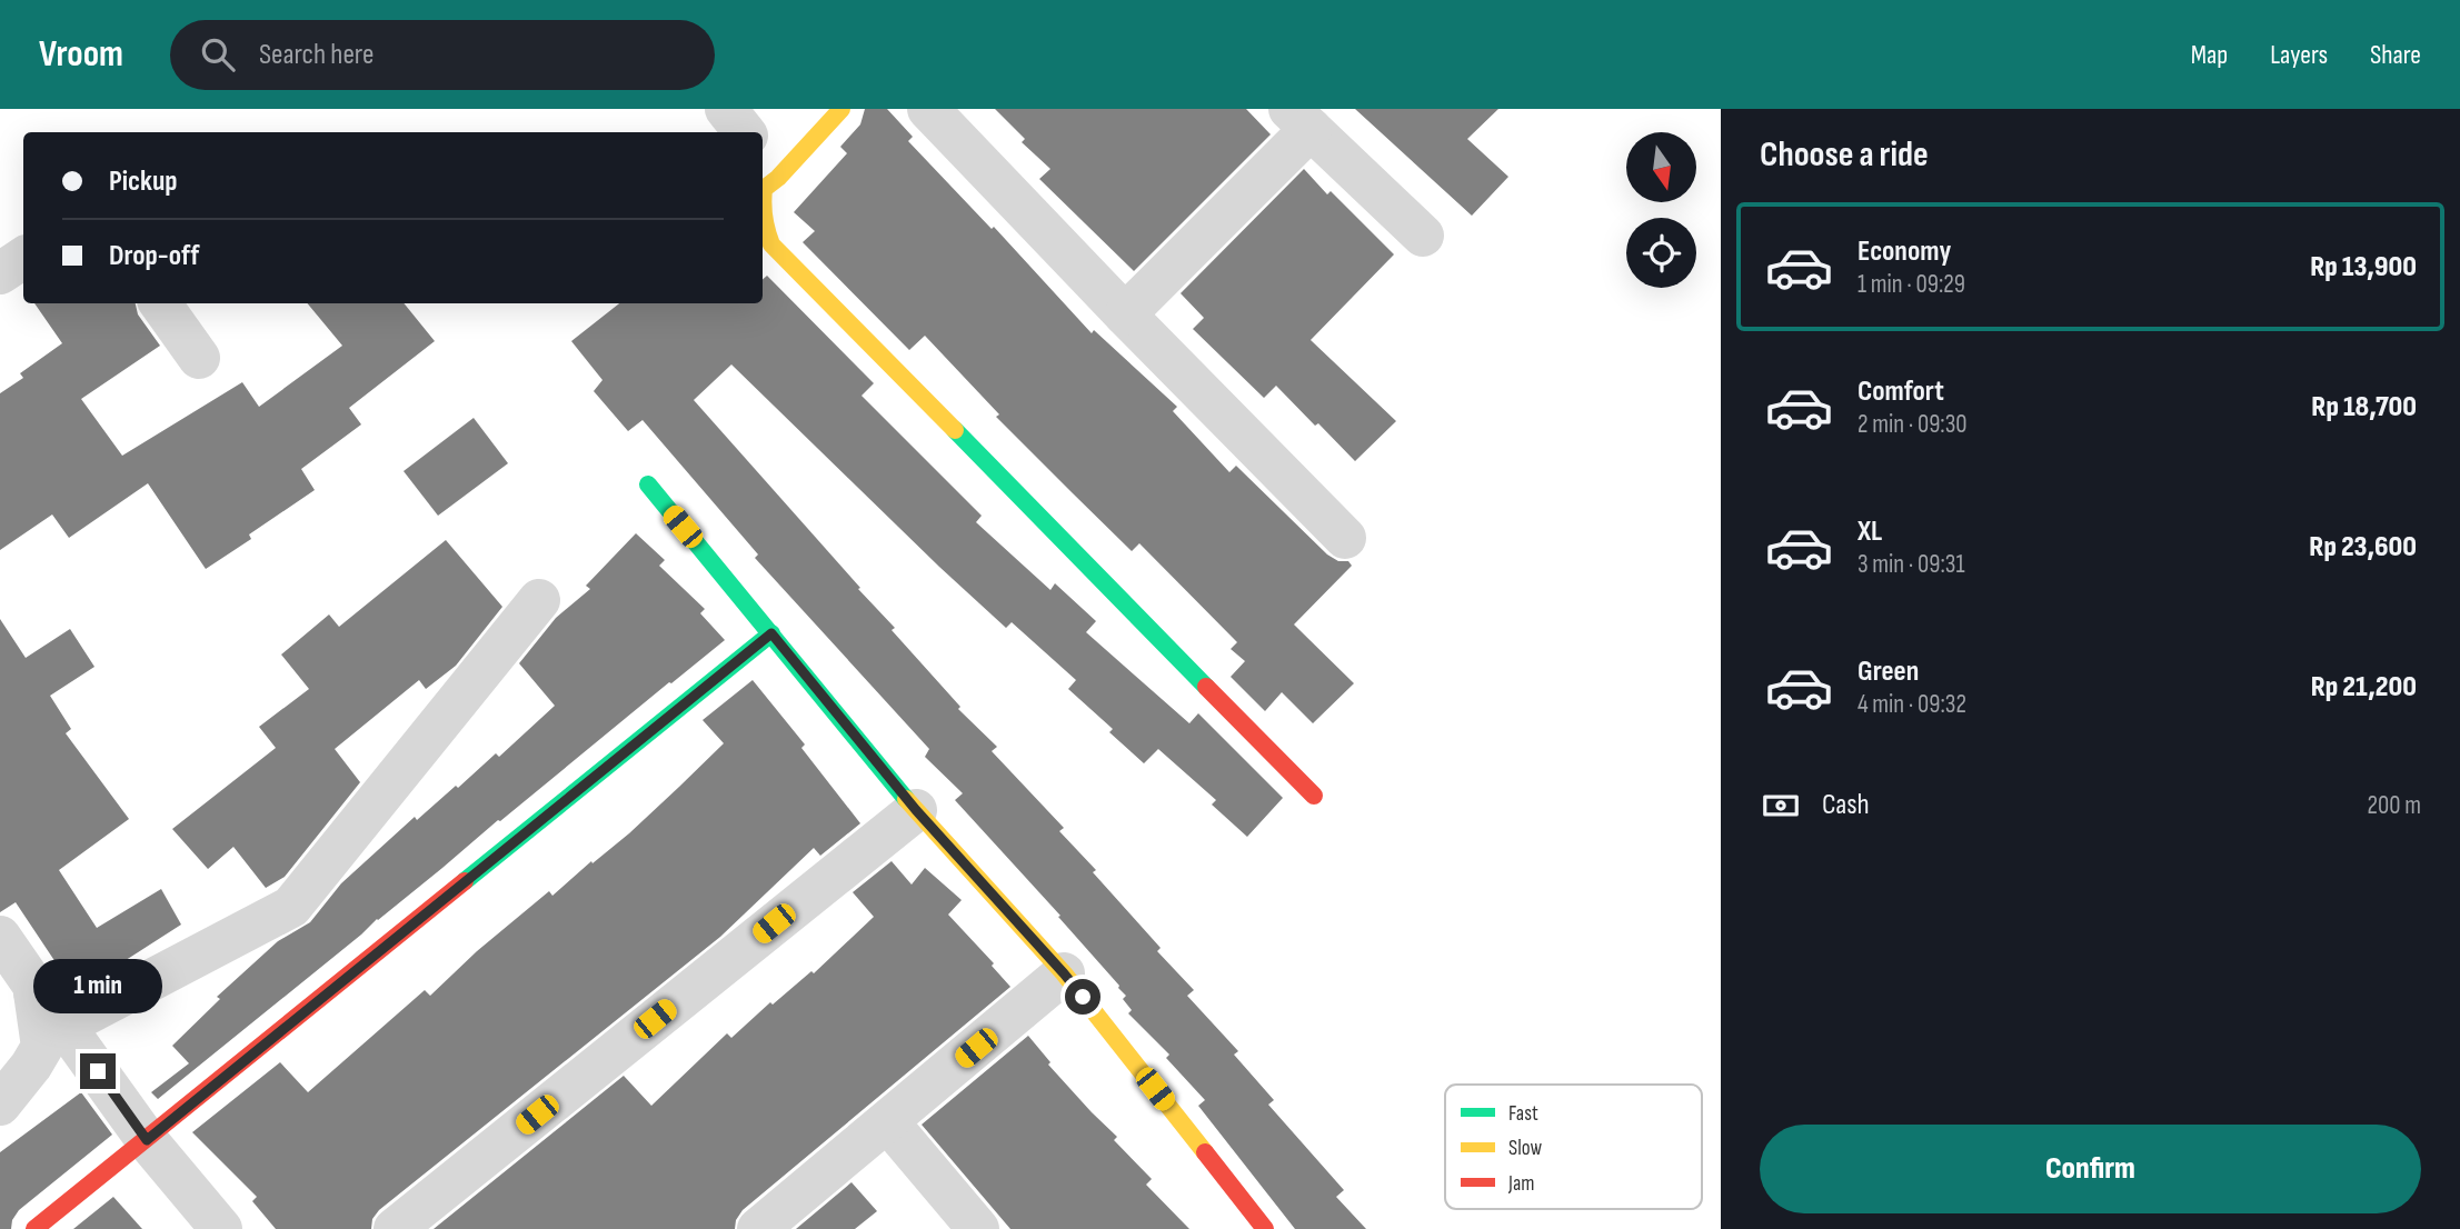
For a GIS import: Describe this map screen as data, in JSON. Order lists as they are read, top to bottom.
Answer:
{
  "legend": ["Fast", "Slow", "Jam"],
  "north": "bottom",
  "page": {
    "header": "Vroom",
    "search": "Search here",
    "nav": ["Map", "Layers", "Share"],
    "heading": "Choose a ride",
    "banner": ["Pickup", "Drop-off"],
    "list": [
      {
        "name": "Economy",
        "note": "1 min · 09:29",
        "value": "Rp 13,900"
      },
      {
        "name": "Comfort",
        "note": "2 min · 09:30",
        "value": "Rp 18,700"
      },
      {
        "name": "XL",
        "note": "3 min · 09:31",
        "value": "Rp 23,600"
      },
      {
        "name": "Green",
        "note": "4 min · 09:32",
        "value": "Rp 21,200"
      }
    ],
    "pay": ["Cash", "200 m"],
    "bubble": "1 min",
    "buttons": "Confirm"
  }
}
